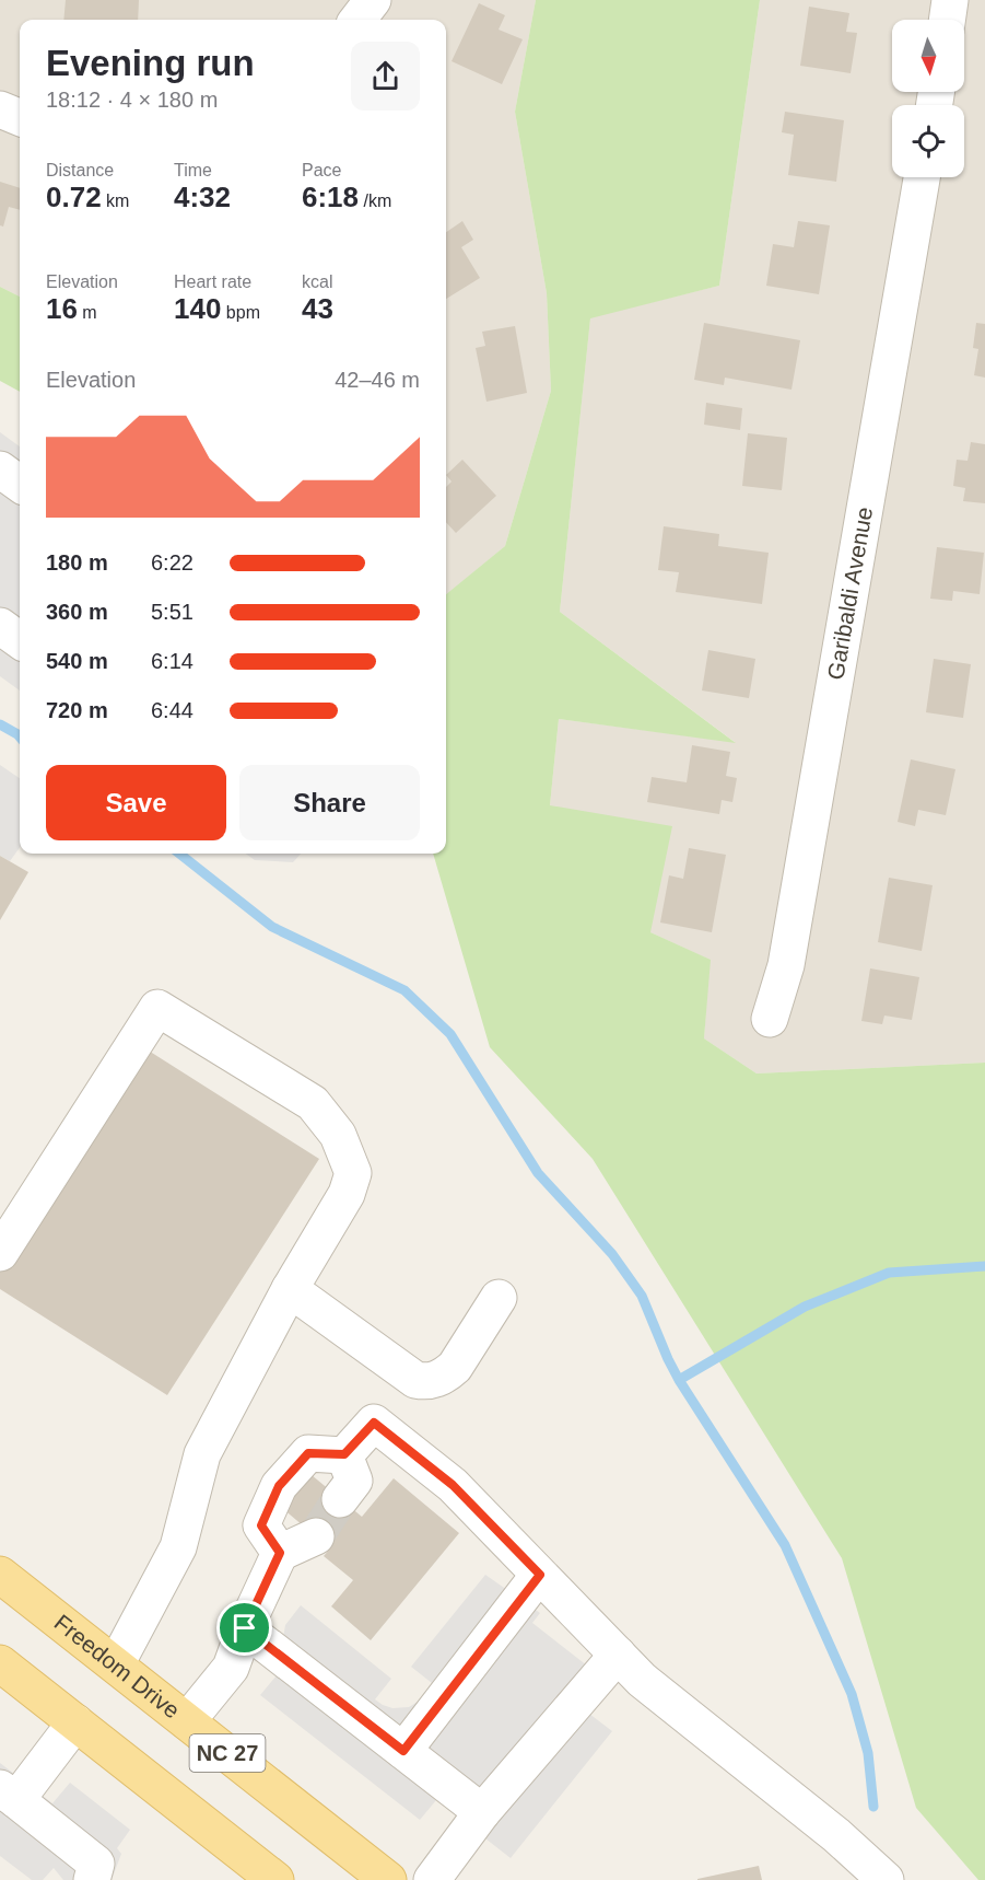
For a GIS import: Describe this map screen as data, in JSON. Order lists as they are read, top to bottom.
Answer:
{
  "streets": {
    "main road": ["Freedom Drive", "NC 27"],
    "street": ["Garibaldi Avenue"]
  },
  "north": "bottom",
  "page": {
    "heading": ["Evening run", "18:12 · 4 × 180 m"],
    "stats": [
      ["Distance", "0.72 km"],
      ["Time", "4:32"],
      ["Pace", "6:18 /km"],
      ["Elevation", "16 m"],
      ["Heart rate", "140 bpm"],
      ["kcal", "43"]
    ],
    "chart": ["Elevation", "42–46 m"],
    "list": [
      {
        "name": "180 m",
        "note": "6:22"
      },
      {
        "name": "360 m",
        "note": "5:51"
      },
      {
        "name": "540 m",
        "note": "6:14"
      },
      {
        "name": "720 m",
        "note": "6:44"
      }
    ],
    "buttons": ["Save", "Share"]
  }
}
